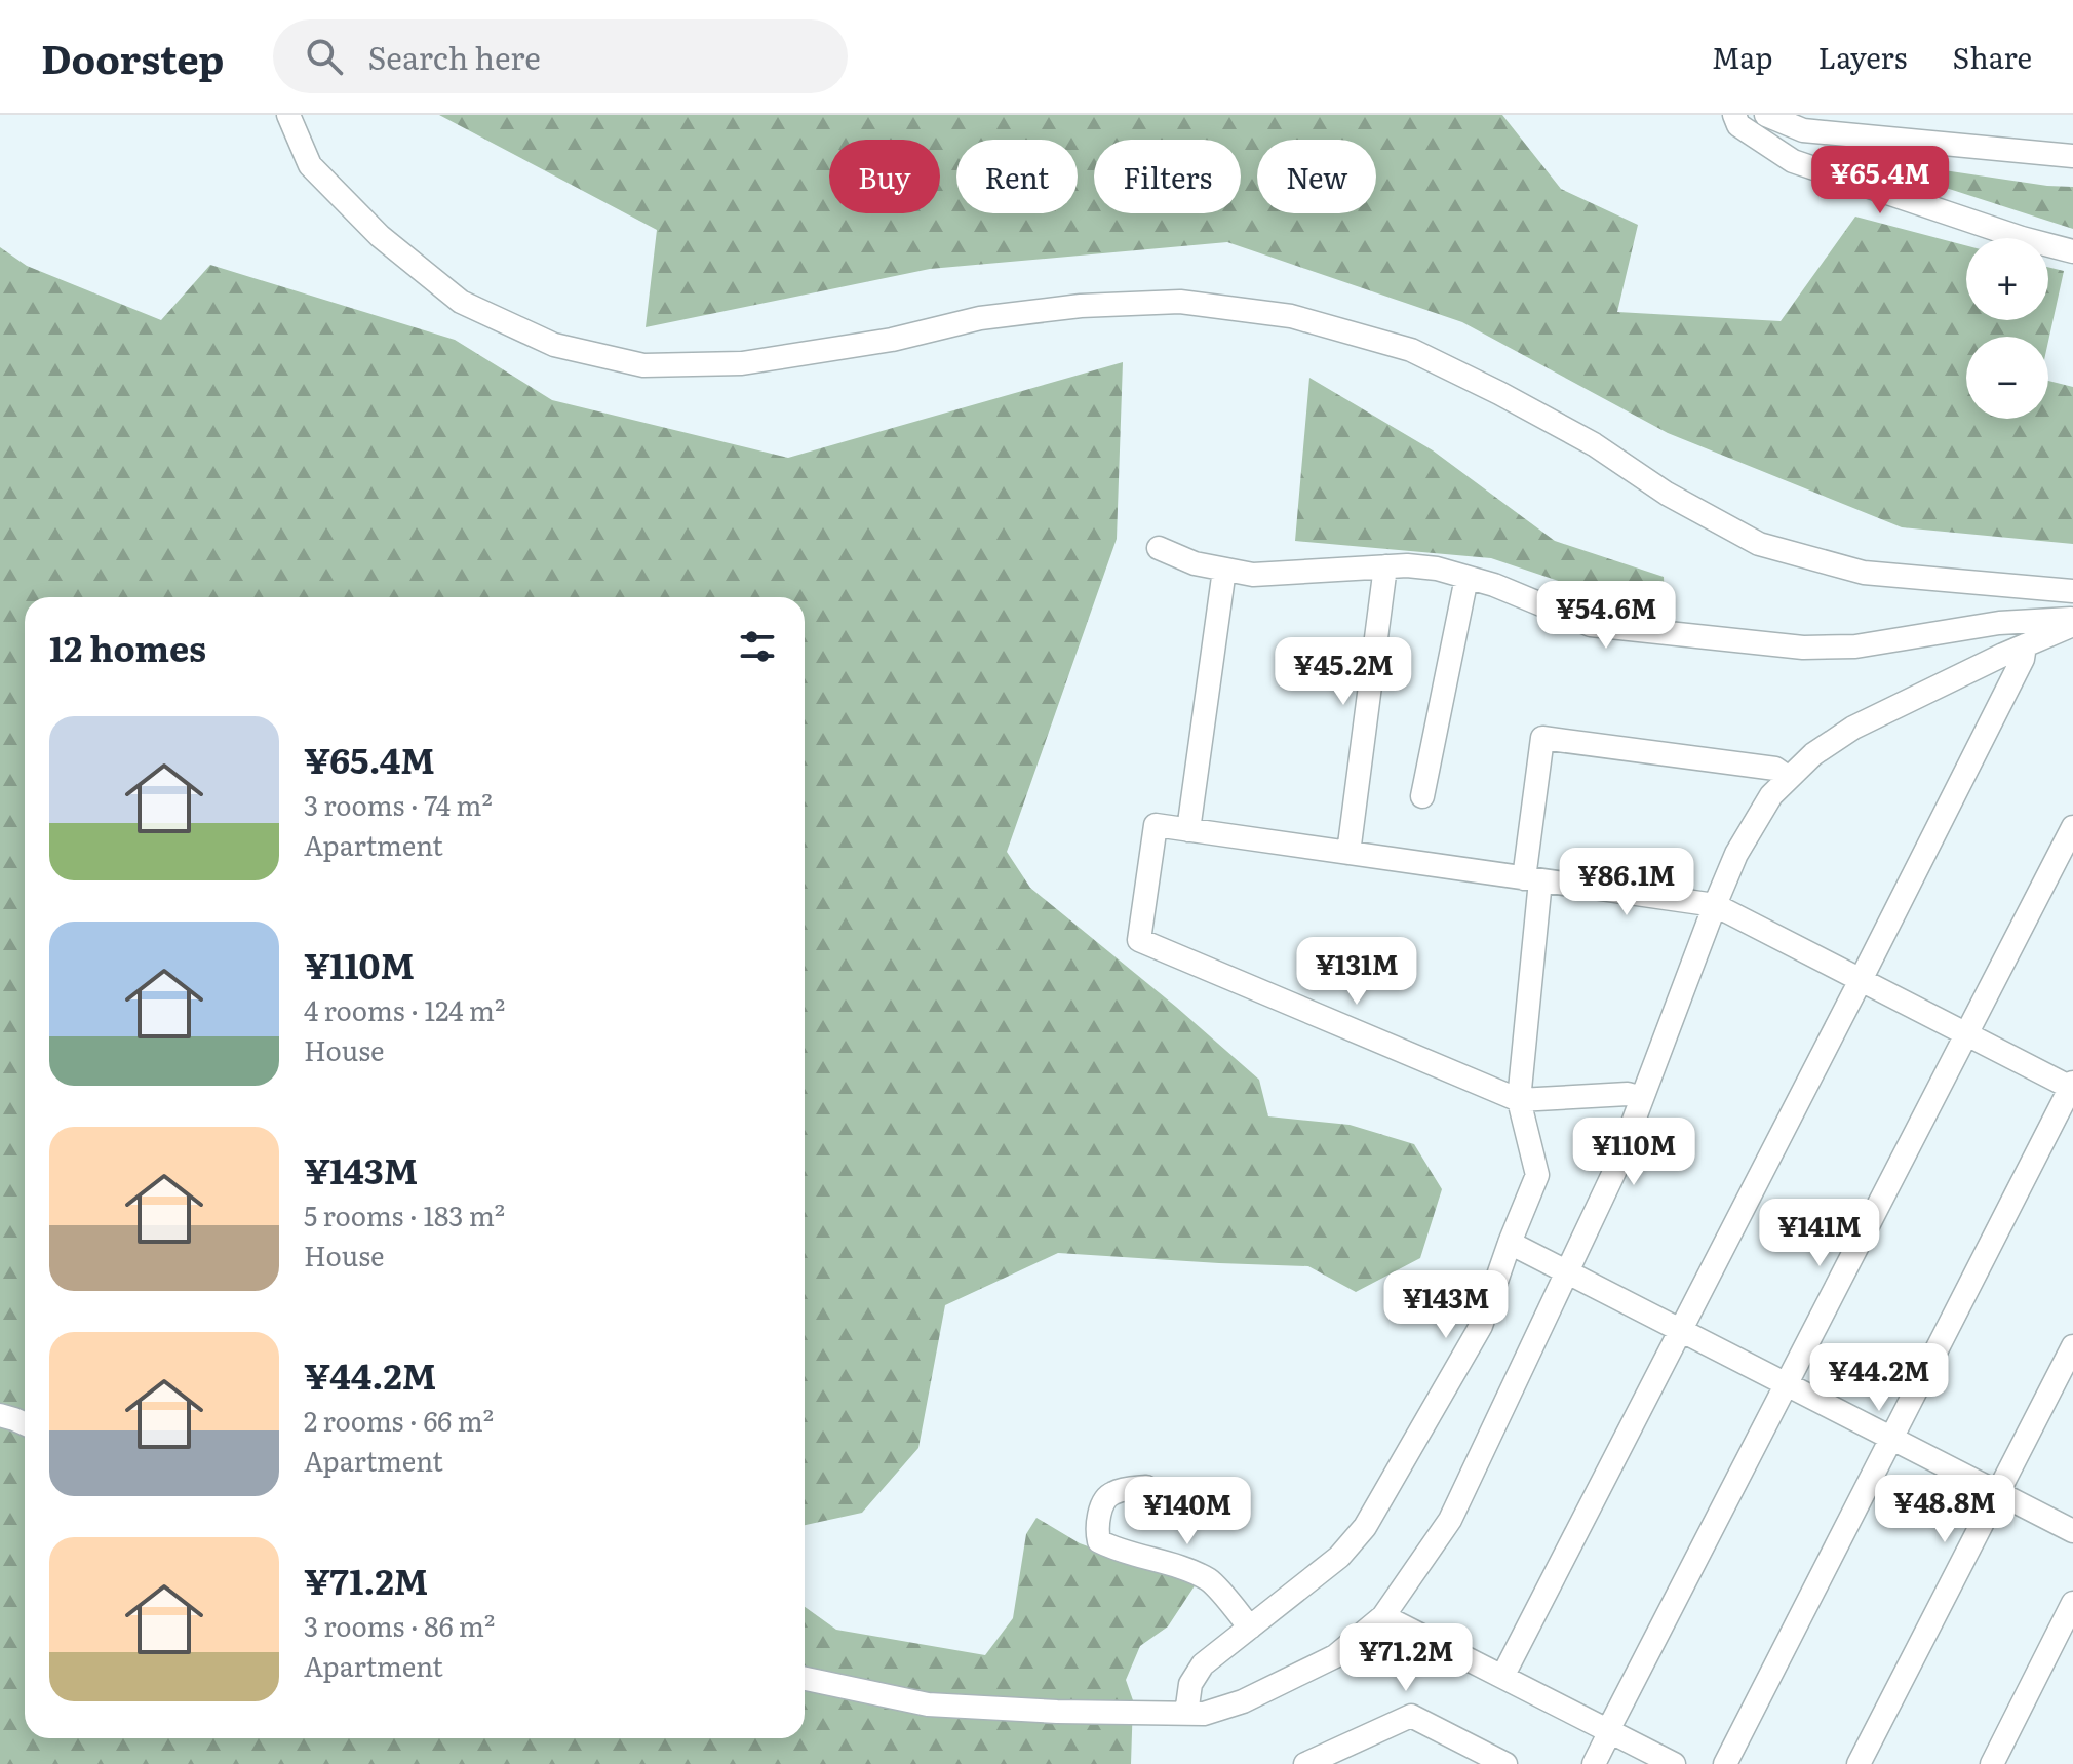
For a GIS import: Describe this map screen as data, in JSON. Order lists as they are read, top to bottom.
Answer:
{
  "page": {
    "header": "Doorstep",
    "search": "Search here",
    "nav": ["Map", "Layers", "Share"],
    "chip": [
      "Buy",
      "Rent",
      "Filters",
      "New"
    ],
    "price": [
      "¥65.4M",
      "¥54.6M",
      "¥45.2M",
      "¥86.1M",
      "¥131M",
      "¥110M",
      "¥141M",
      "¥143M",
      "¥44.2M",
      "¥48.8M",
      "¥140M",
      "¥71.2M"
    ],
    "map_buttons": ["+", "−"],
    "heading": "12 homes",
    "list": [
      {
        "name": "¥65.4M",
        "note": "3 rooms · 74 m² · Apartment"
      },
      {
        "name": "¥110M",
        "note": "4 rooms · 124 m² · House"
      },
      {
        "name": "¥143M",
        "note": "5 rooms · 183 m² · House"
      },
      {
        "name": "¥44.2M",
        "note": "2 rooms · 66 m² · Apartment"
      },
      {
        "name": "¥71.2M",
        "note": "3 rooms · 86 m² · Apartment"
      }
    ]
  }
}
